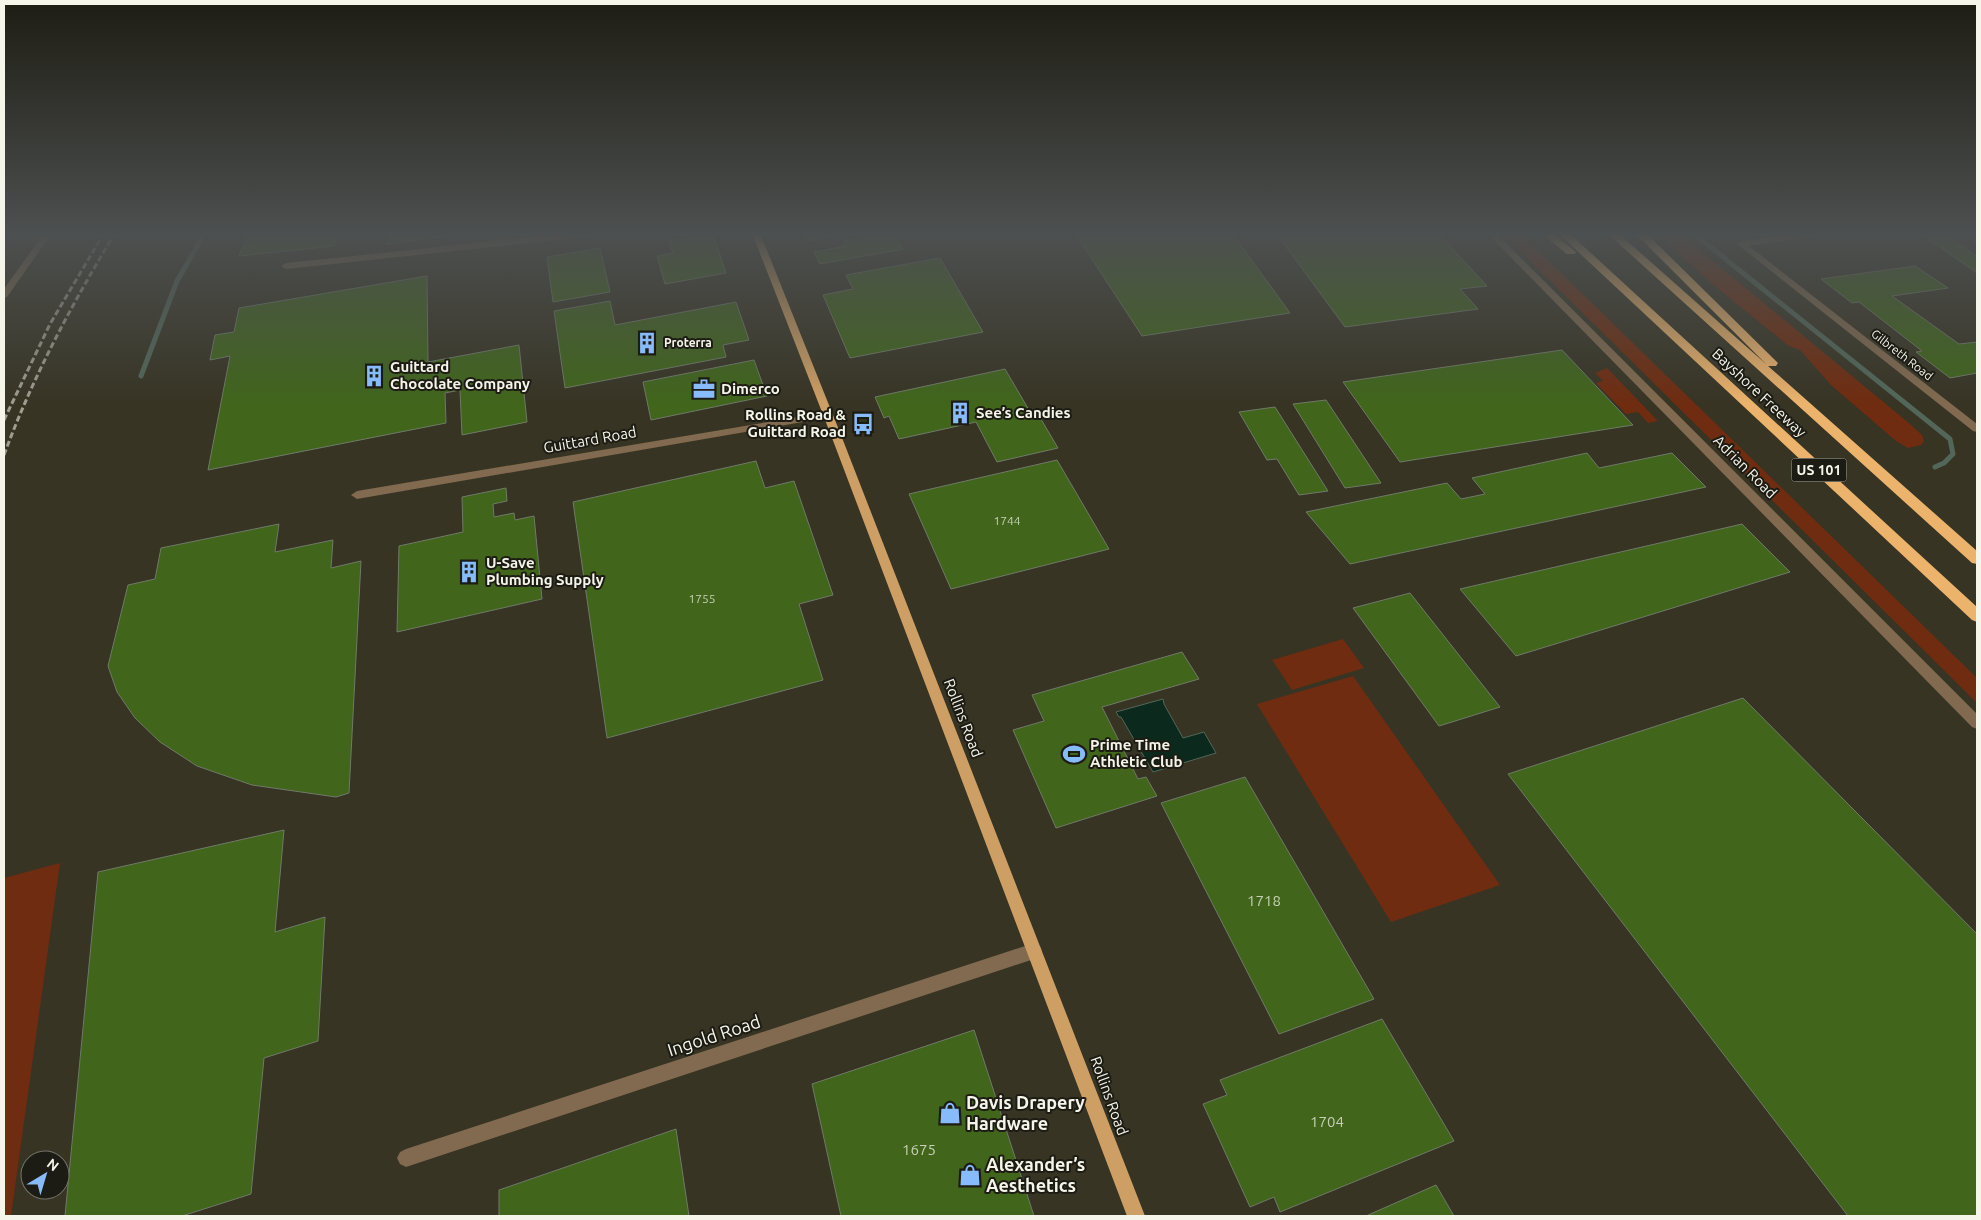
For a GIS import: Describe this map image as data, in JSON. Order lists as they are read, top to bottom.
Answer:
{
  "streets": {
    "highway": ["Bayshore Freeway", "US 101"],
    "main road": ["Rollins Road"],
    "street": [
      "Gilbreth Road",
      "Guittard Road",
      "Adrian Road",
      "Ingold Road"
    ]
  },
  "crossings": [
    ["Guittard Road", "Rollins Road"],
    ["Rollins Road", "Ingold Road"]
  ],
  "places": {
    "building": [
      "Proterra",
      "Guittard Chocolate Company",
      "See’s Candies",
      "U-Save Plumbing Supply"
    ],
    "office": ["Dimerco"],
    "bus stop": ["Rollins Road & Guittard Road"],
    "sports": ["Prime Time Athletic Club"],
    "shop": ["Davis Drapery Hardware", "Alexander’s Aesthetics"]
  },
  "house_numbers": [
    "1744",
    "1755",
    "1718",
    "1704",
    "1675"
  ],
  "north": "top right"
}
